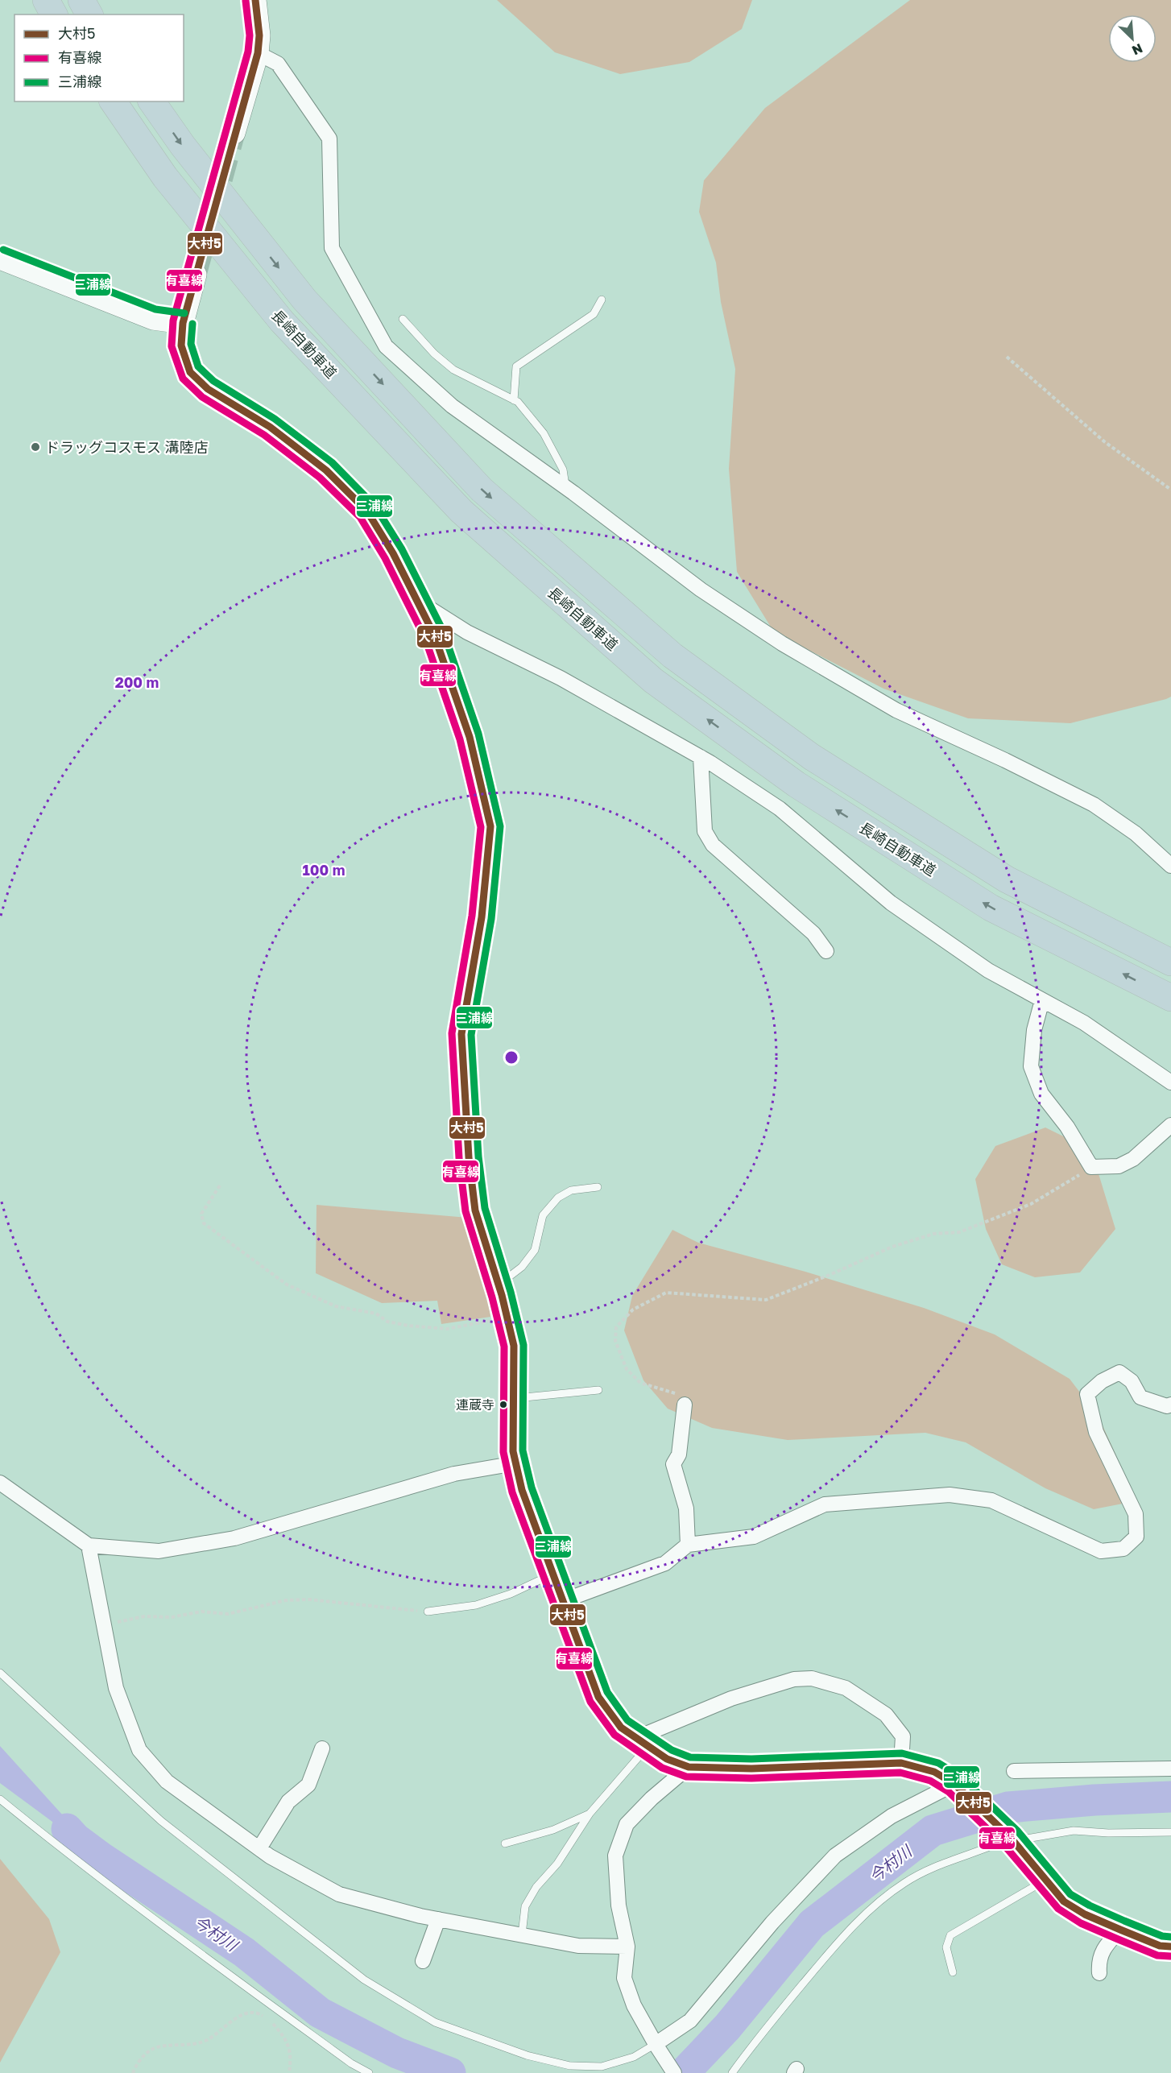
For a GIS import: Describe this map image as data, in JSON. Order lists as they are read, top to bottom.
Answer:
{
  "streets": {
    "highway": ["長崎自動車道"]
  },
  "water": ["今村川"],
  "places": ["ドラッグコスモス 溝陸店", "連蔵寺"],
  "lines": ["transit line 大村5", "transit line 有喜線", "transit line 三浦線"],
  "legend": ["大村5", "有喜線", "三浦線"],
  "north": "bottom right",
  "rings": ["200 m", "100 m"]
}
